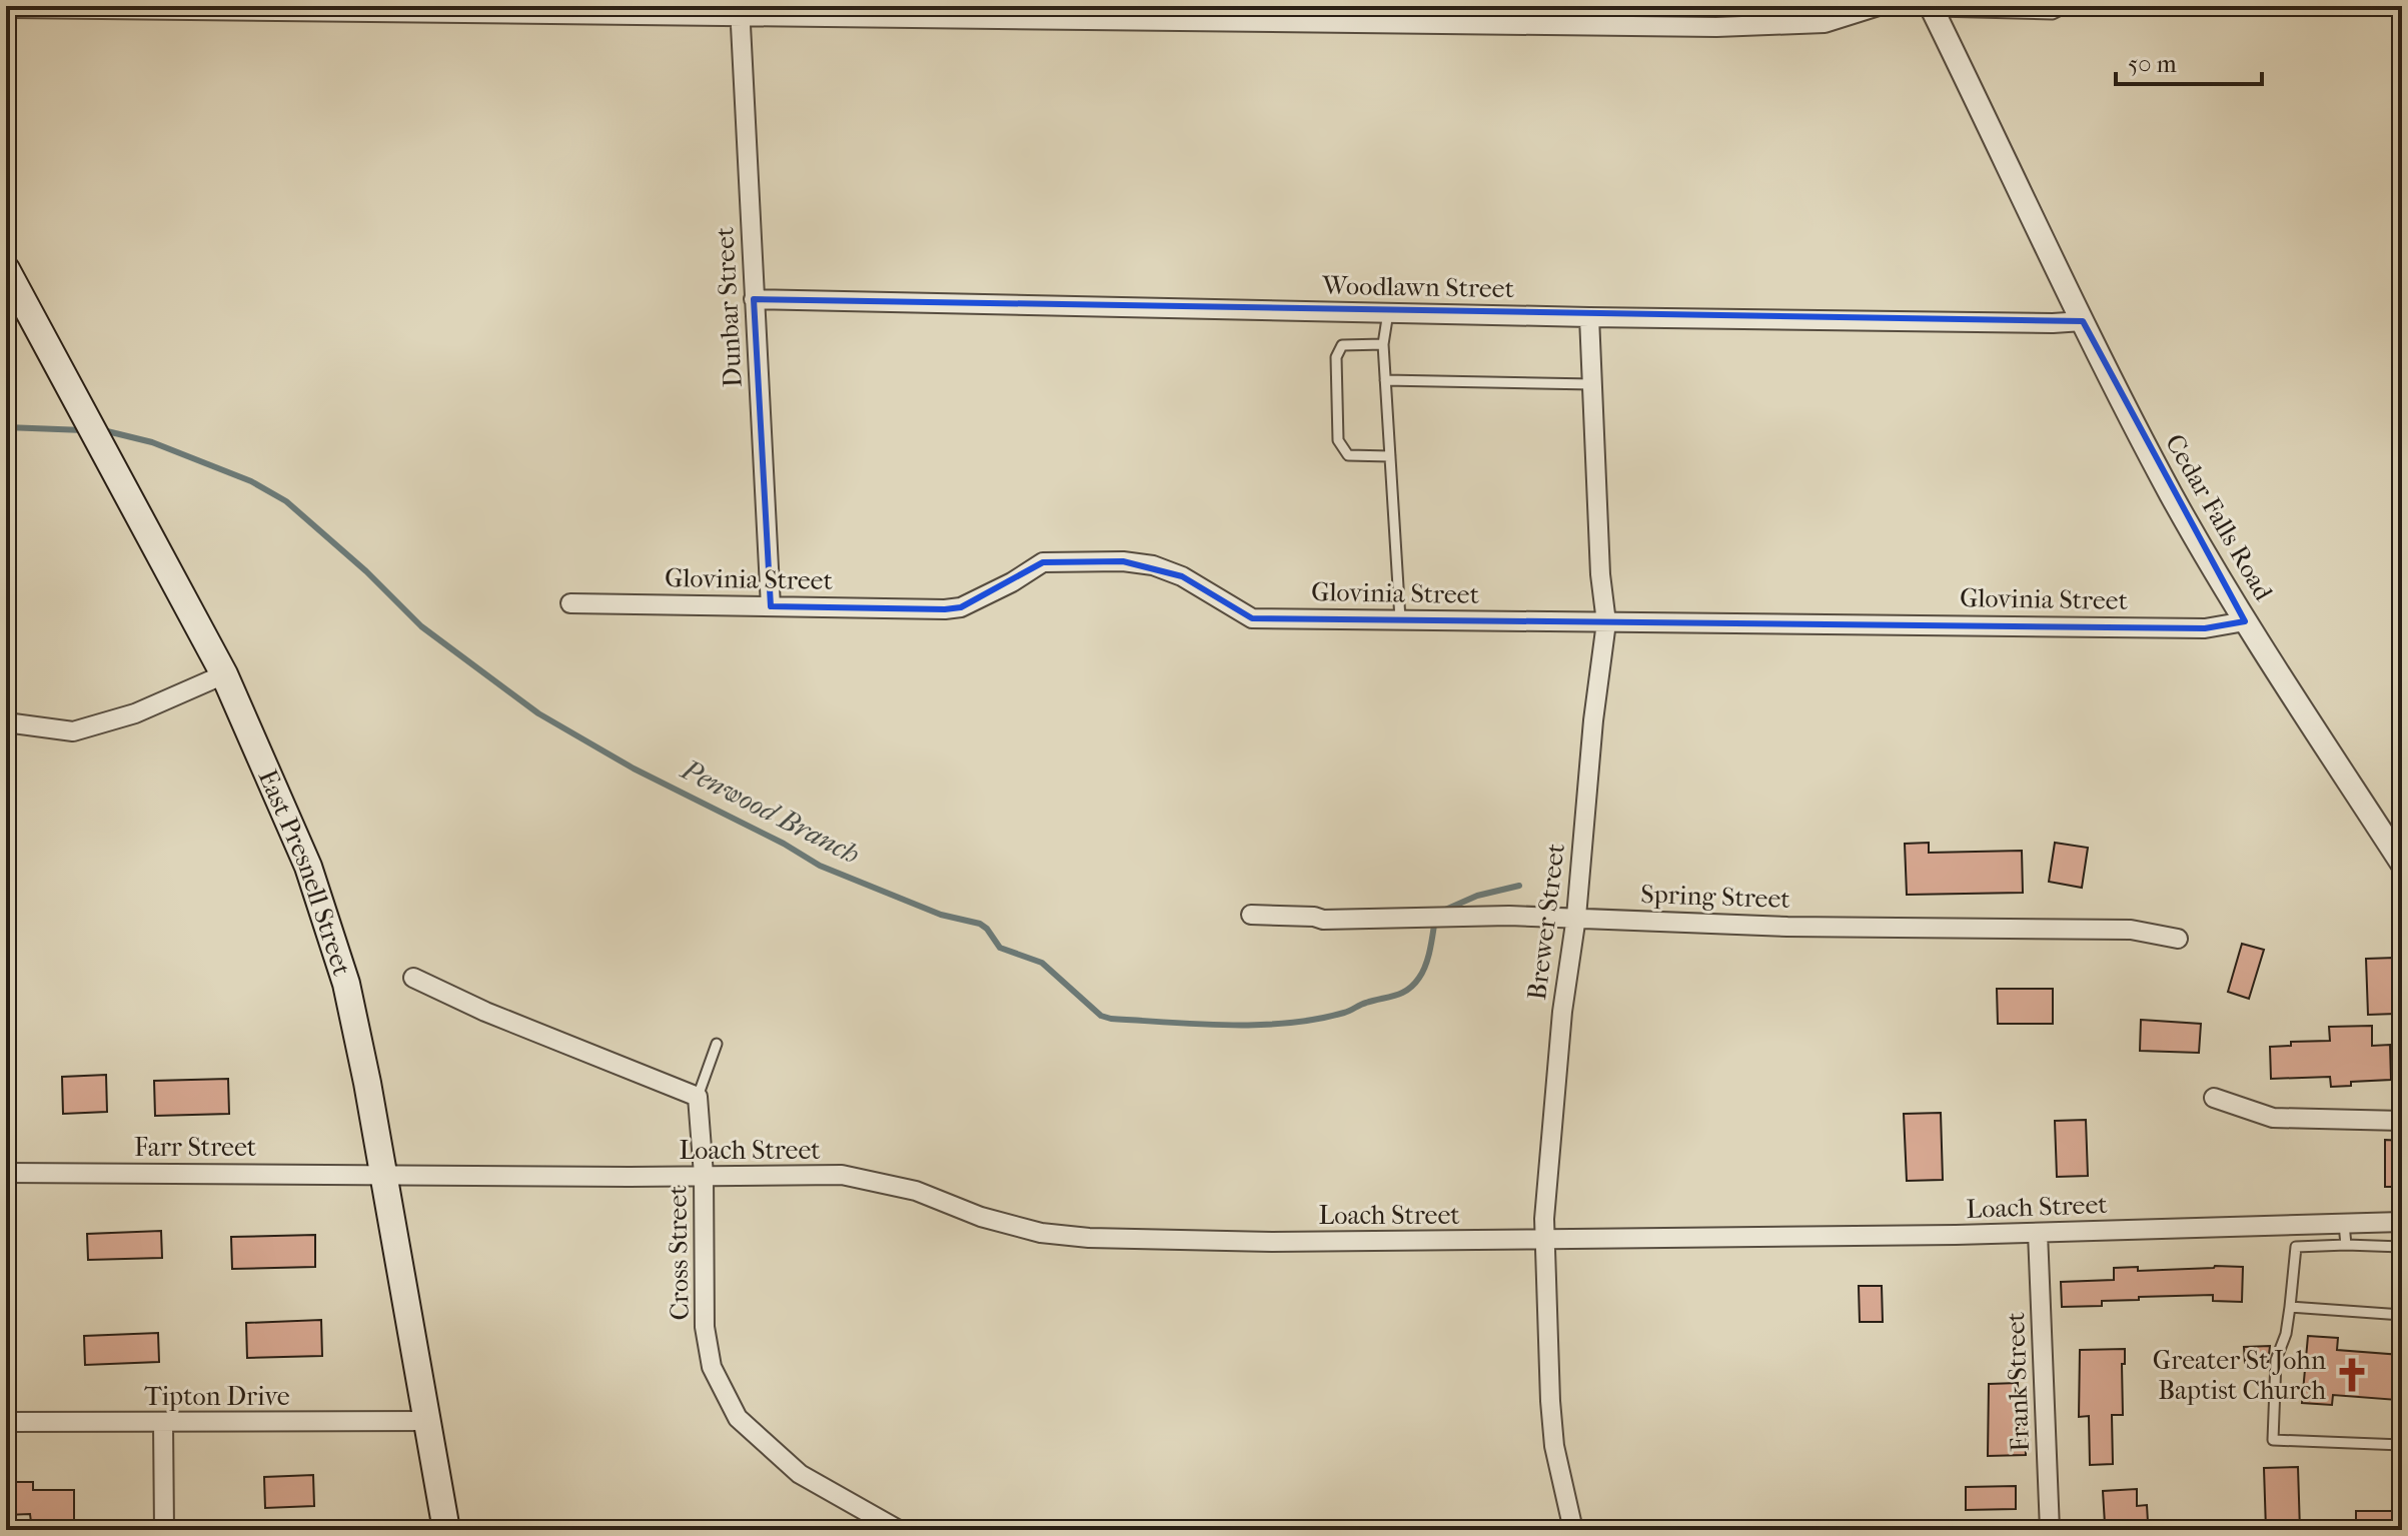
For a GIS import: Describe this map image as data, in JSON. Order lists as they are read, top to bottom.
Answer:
{
  "streets": {
    "main road": ["East Presnell Street"],
    "street": [
      "Woodlawn Street",
      "Dunbar Street",
      "Cedar Falls Road",
      "Glovinia Street",
      "Spring Street",
      "Brewer Street",
      "Farr Street",
      "Loach Street",
      "Cross Street",
      "Frank Street",
      "Tipton Drive"
    ]
  },
  "crossings": [
    ["Woodlawn Street", "Dunbar Street"],
    ["Woodlawn Street", "Cedar Falls Road"],
    ["Woodlawn Street", "Brewer Street"],
    ["Dunbar Street", "Glovinia Street"],
    ["Cedar Falls Road", "Glovinia Street"],
    ["Glovinia Street", "Brewer Street"],
    ["East Presnell Street", "Farr Street"],
    ["East Presnell Street", "Loach Street"],
    ["East Presnell Street", "Tipton Drive"],
    ["Spring Street", "Brewer Street"],
    ["Brewer Street", "Loach Street"],
    ["Farr Street", "Loach Street"],
    ["Loach Street", "Cross Street"],
    ["Loach Street", "Frank Street"]
  ],
  "water": ["Penwood Branch"],
  "places": {
    "church": ["Greater St John Baptist Church"]
  },
  "scale_bar": "50 m"
}
